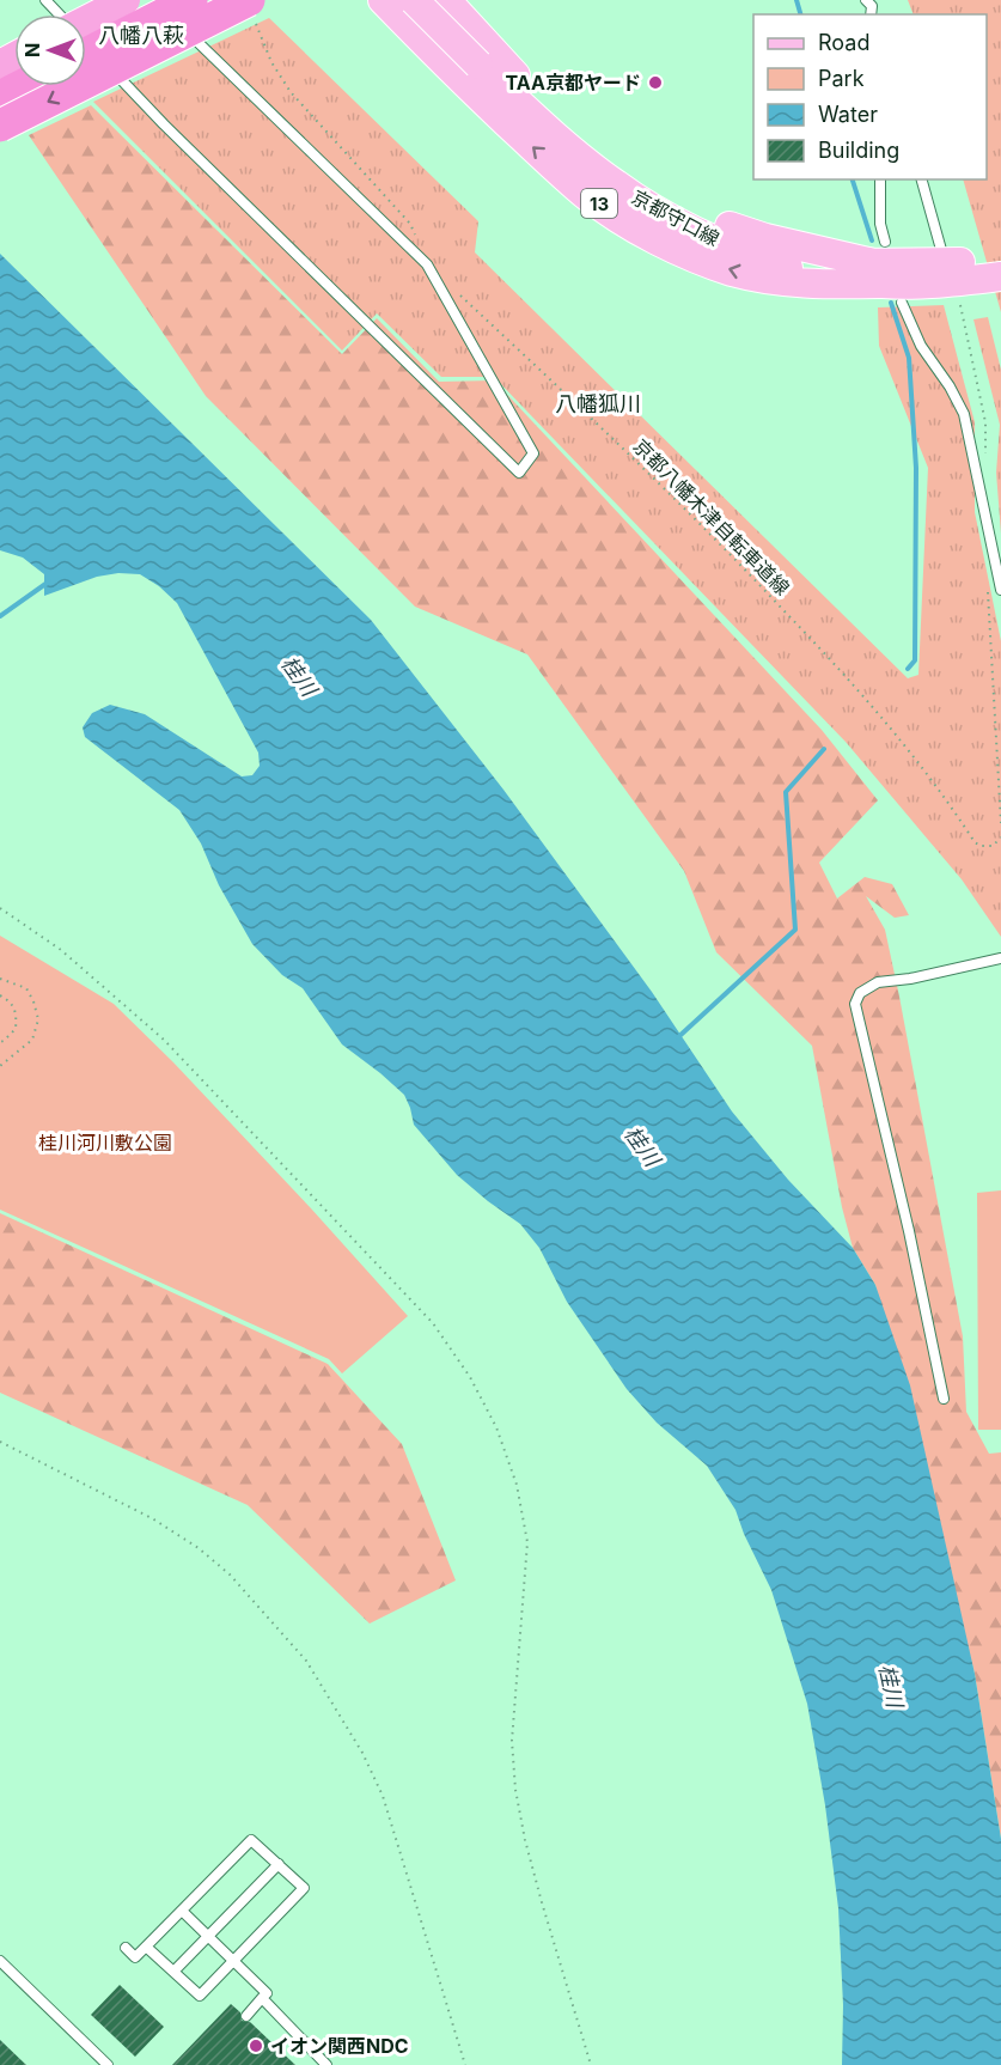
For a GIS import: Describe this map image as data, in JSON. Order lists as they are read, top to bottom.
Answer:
{
  "streets": {
    "main road": ["13", "京都守口線"],
    "path": ["京都八幡木津自転車道線"]
  },
  "crossings": [
    ["13", "京都守口線"]
  ],
  "districts": ["八幡八萩", "八幡狐川"],
  "water": ["桂川"],
  "parks": ["桂川河川敷公園"],
  "places": ["TAA京都ヤード", "イオン関西NDC"],
  "legend": [
    "Road",
    "Park",
    "Water",
    "Building"
  ],
  "north": "left"
}
